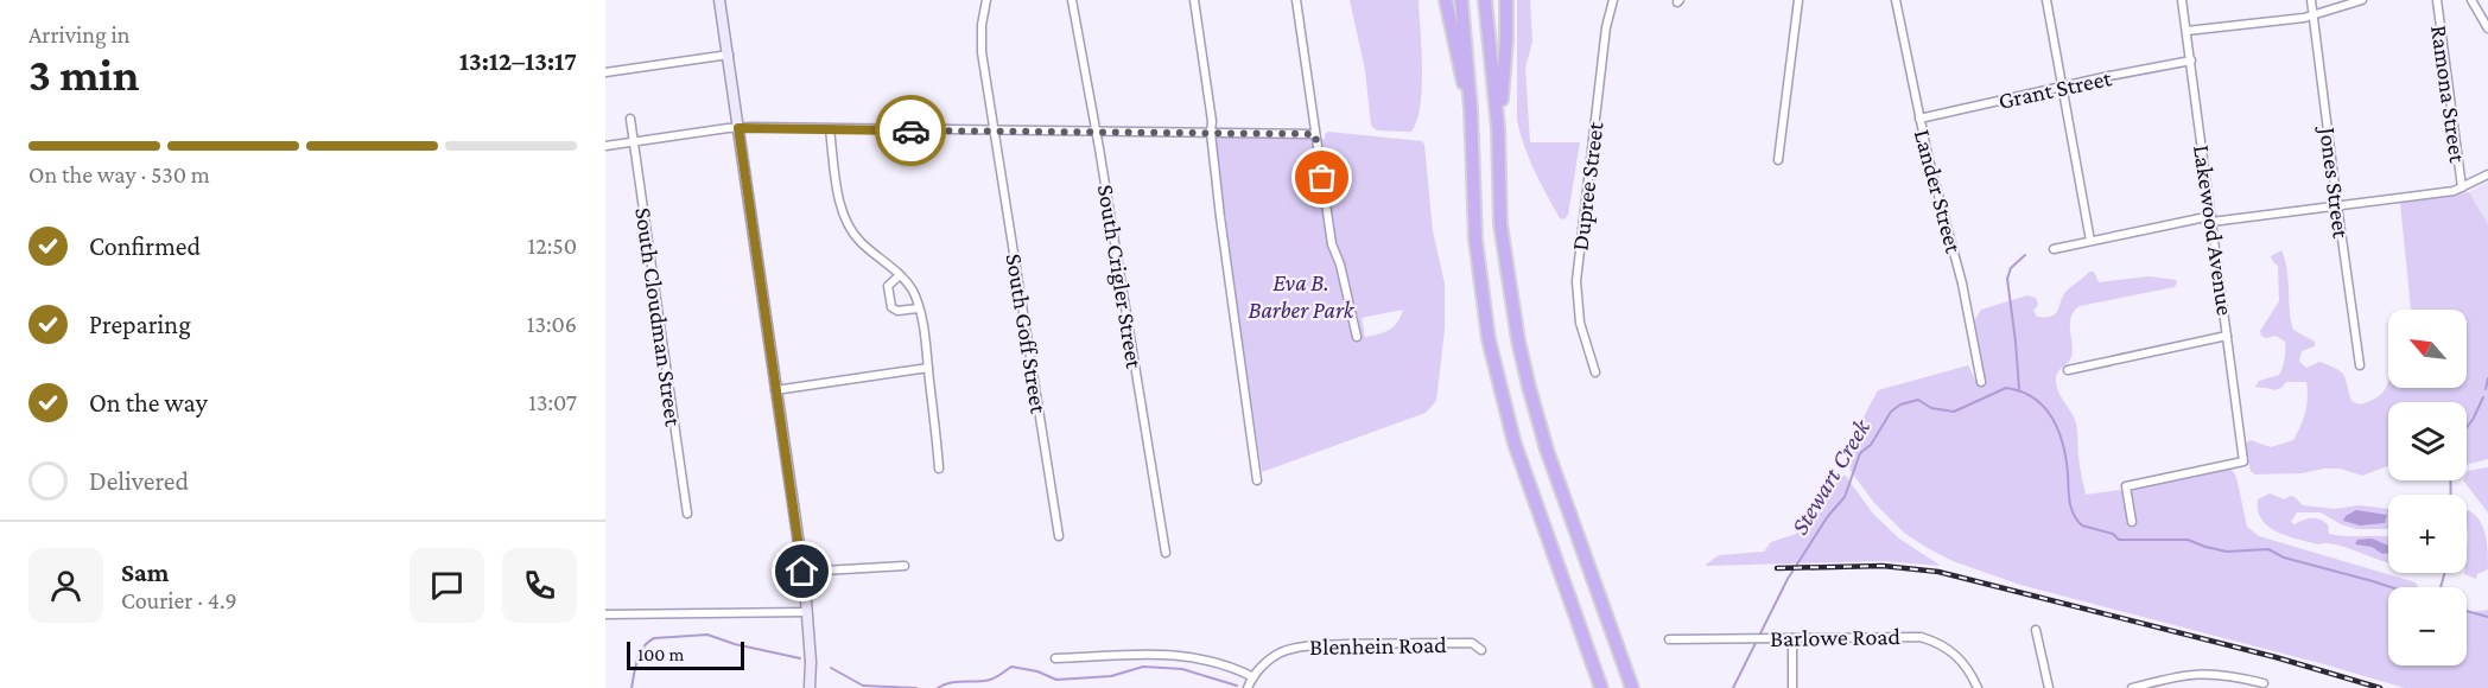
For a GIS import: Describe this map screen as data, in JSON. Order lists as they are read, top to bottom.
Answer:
{
  "streets": {
    "street": [
      "Grant Street",
      "Ramona Street",
      "Jones Street",
      "Dupree Street",
      "Lander Street",
      "Lakewood Avenue",
      "South Crigler Street",
      "South Cloudman Street",
      "South Goff Street",
      "Barlowe Road",
      "Blenhein Road"
    ]
  },
  "crossings": [
    ["Grant Street", "Lander Street"],
    ["Grant Street", "Lakewood Avenue"]
  ],
  "water": ["Stewart Creek"],
  "parks": ["Eva B. Barber Park"],
  "scale_bar": "100 m",
  "north": "top left",
  "page": {
    "heading": ["3 min", "Arriving in", "13:12–13:17"],
    "panel": ["Sam", "Courier · 4.9"],
    "bar": "On the way · 530 m",
    "list": [
      ["Confirmed", "12:50"],
      ["Preparing", "13:06"],
      ["On the way", "13:07"],
      "Delivered"
    ],
    "map_buttons": ["+", "−"],
    "scale": "100 m"
  }
}
